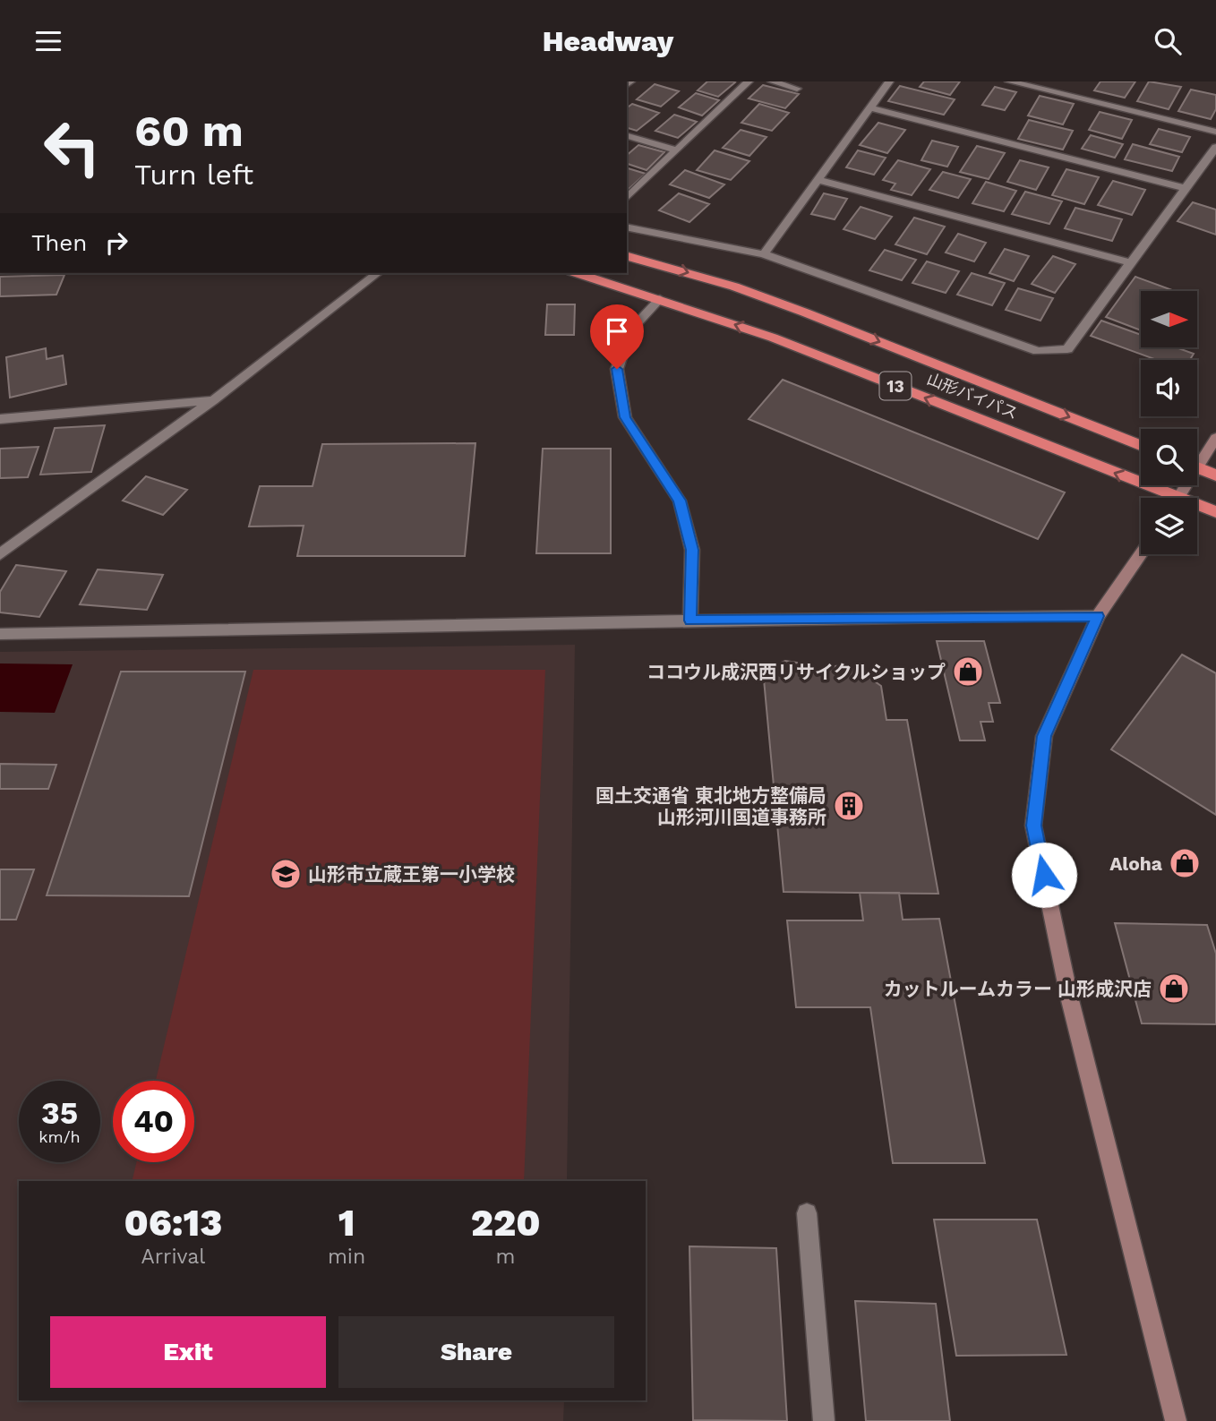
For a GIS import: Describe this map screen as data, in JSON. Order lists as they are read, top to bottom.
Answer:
{
  "streets": {
    "highway": ["13", "山形バイパス"]
  },
  "places": {
    "shop": ["ココウル成沢西リサイクルショップ", "Aloha", "カットルームカラー 山形成沢店"],
    "building": ["国土交通省 東北地方整備局 山形河川国道事務所"],
    "school or university": ["山形市立蔵王第一小学校"]
  },
  "north": "right",
  "page": {
    "header": "Headway",
    "turn": ["60 m", "Turn left"],
    "then": "Then",
    "speed": "35 km/h",
    "limit": "40",
    "eta": [
      "06:13",
      "Arrival",
      "1",
      "min",
      "220",
      "m"
    ],
    "buttons": ["Exit", "Share"]
  }
}
